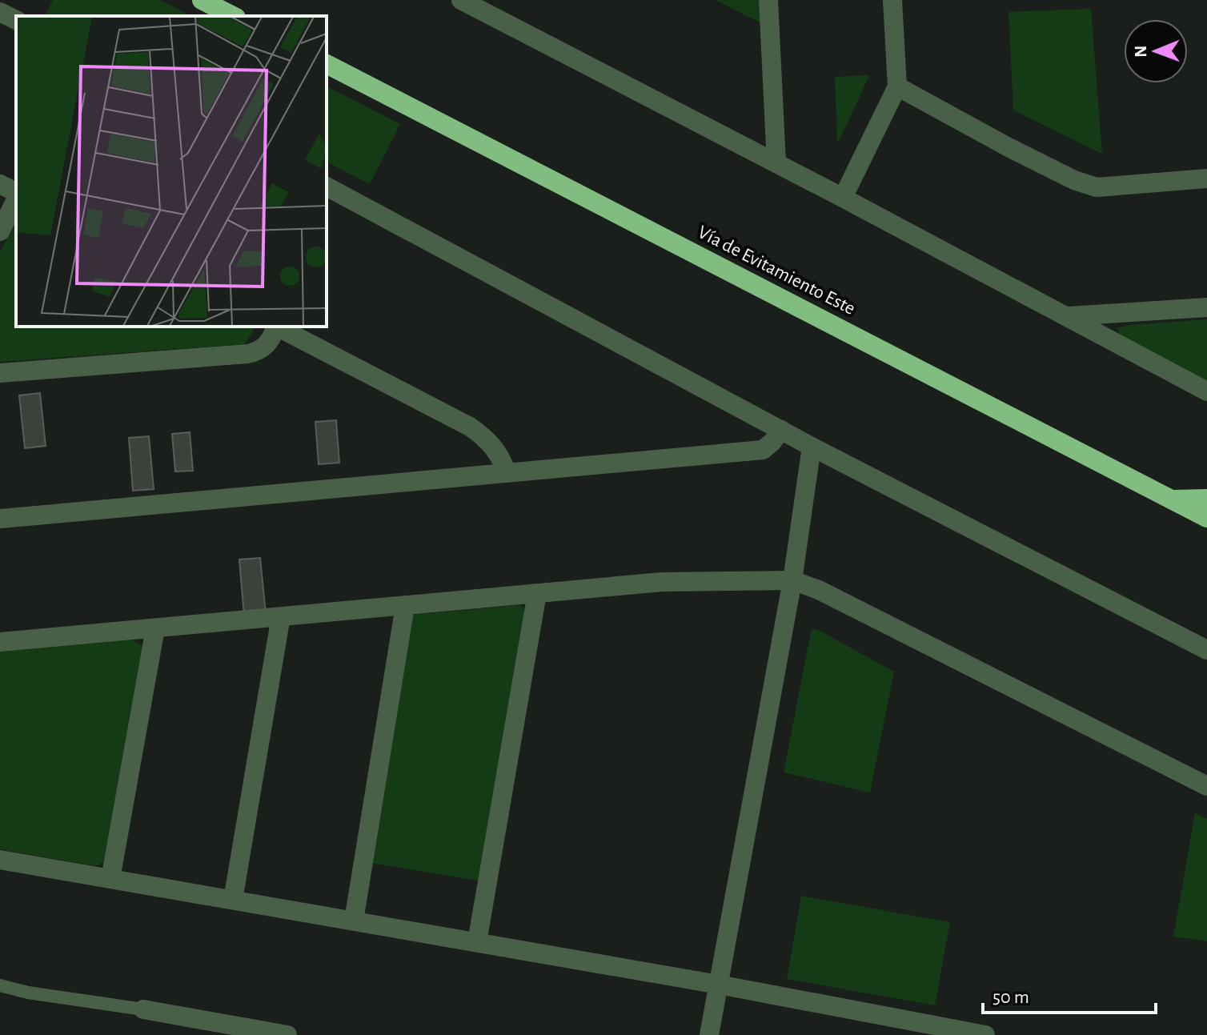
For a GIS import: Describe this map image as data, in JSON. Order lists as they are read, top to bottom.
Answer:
{
  "streets": {
    "highway": ["Vía de Evitamiento Este"]
  },
  "scale_bar": "50 m",
  "north": "left"
}
